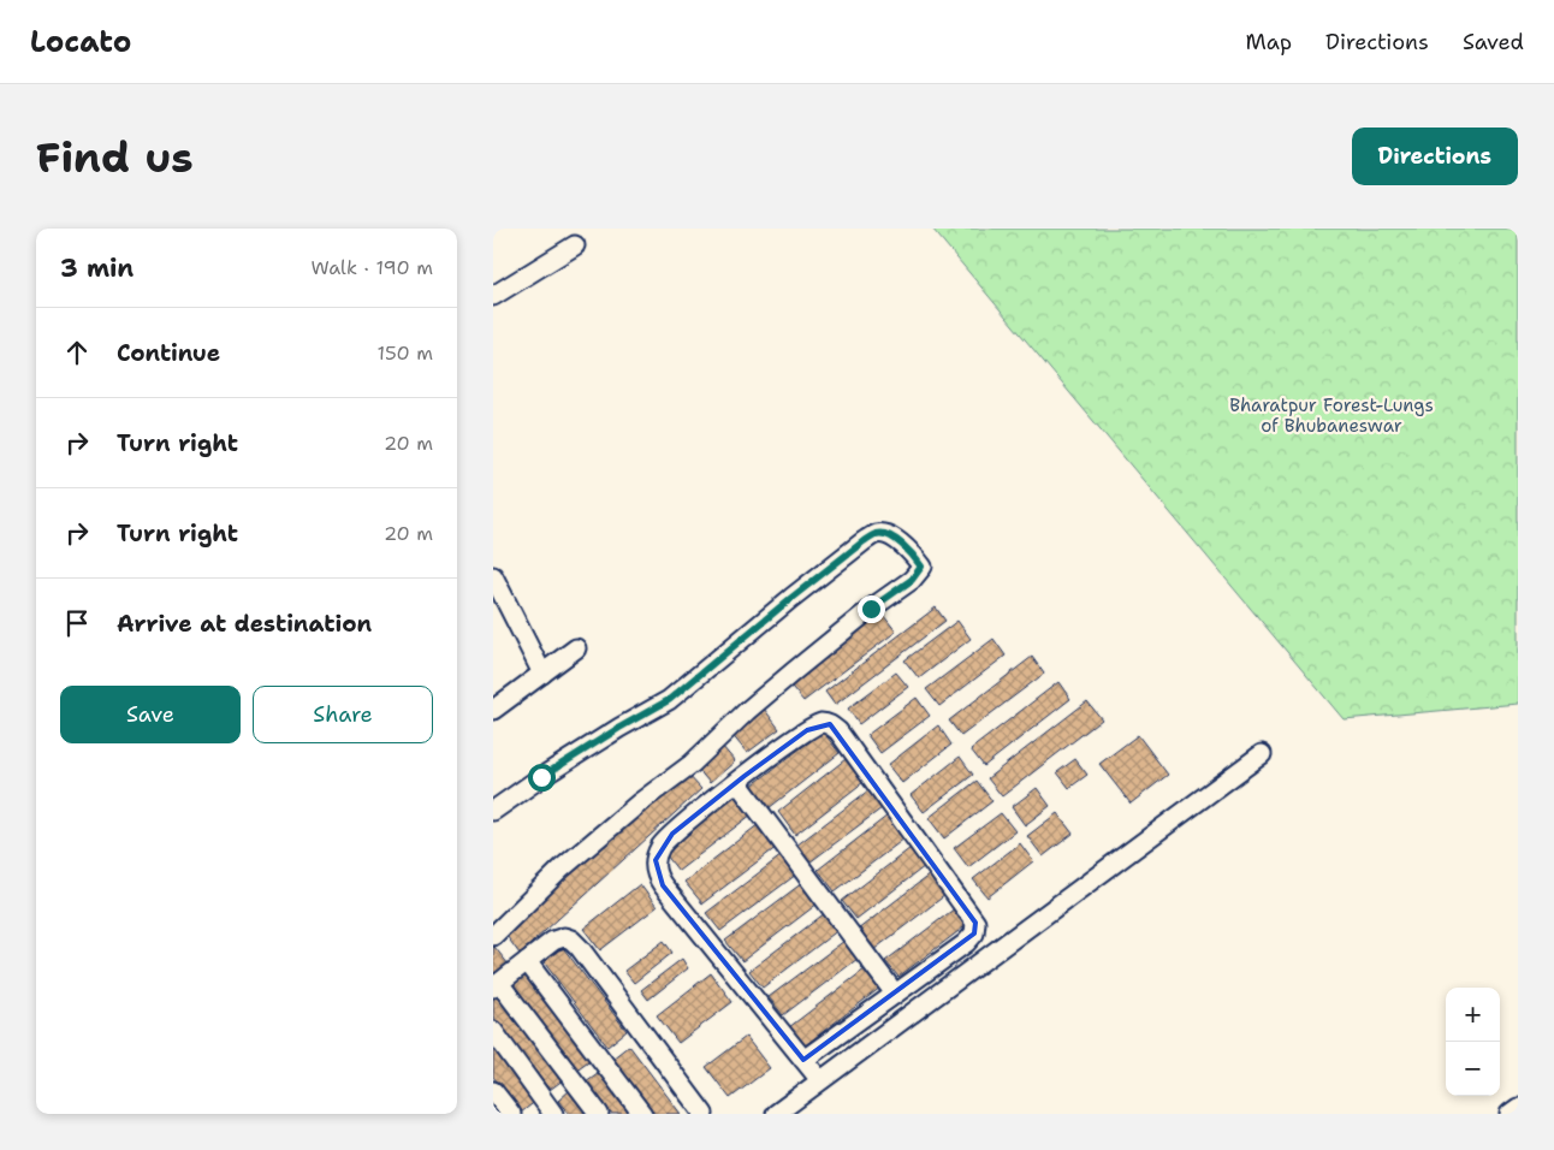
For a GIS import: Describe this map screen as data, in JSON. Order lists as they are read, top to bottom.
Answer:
{
  "parks": ["Bharatpur Forest-Lungs of Bhubaneswar"],
  "page": {
    "header": "Locato",
    "nav": ["Map", "Directions", "Saved"],
    "buttons": [
      "Directions",
      ["Save", "Share"]
    ],
    "title": "Find us",
    "heading": ["3 min", "Walk · 190 m"],
    "list": [
      ["Continue", "150 m"],
      ["Turn right", "20 m"],
      ["Turn right", "20 m"],
      "Arrive at destination"
    ],
    "map_buttons": ["+", "−"]
  }
}
